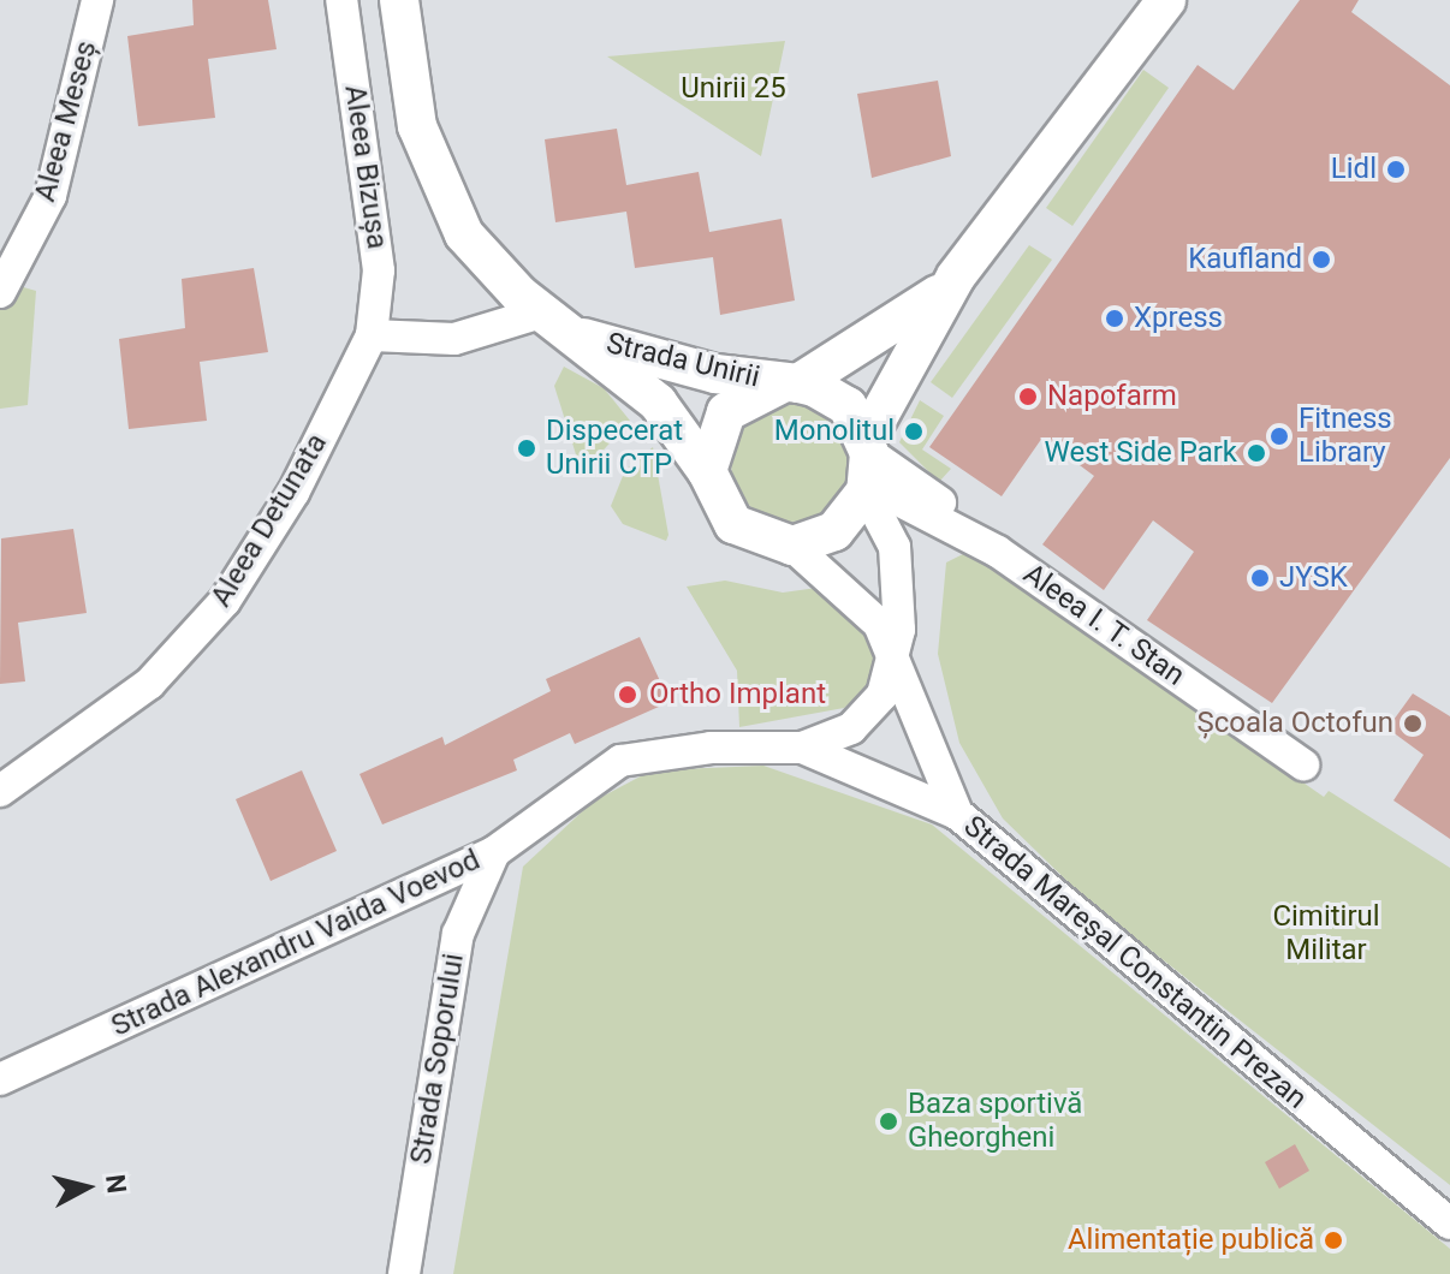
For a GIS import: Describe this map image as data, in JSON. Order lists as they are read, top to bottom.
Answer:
{
  "streets": {
    "main road": ["Strada Unirii"],
    "street": [
      "Aleea Meseș",
      "Aleea Bizușa",
      "Aleea Detunata",
      "Aleea I. T. Stan",
      "Strada Alexandru Vaida Voevod",
      "Strada Mareșal Constantin Prezan",
      "Strada Soporului"
    ]
  },
  "crossings": [
    ["Aleea Bizușa", "Aleea Detunata"],
    ["Strada Unirii", "Aleea I. T. Stan"],
    ["Strada Unirii", "Strada Mareșal Constantin Prezan"],
    ["Aleea I. T. Stan", "Strada Mareșal Constantin Prezan"],
    ["Strada Alexandru Vaida Voevod", "Strada Mareșal Constantin Prezan"],
    ["Strada Alexandru Vaida Voevod", "Strada Soporului"]
  ],
  "parks": ["Unirii 25", "Cimitirul Militar"],
  "places": [
    "Lidl",
    "Kaufland",
    "Xpress",
    "Napofarm",
    "Monolitul",
    "Fitness Library",
    "Dispecerat Unirii CTP",
    "West Side Park",
    "JYSK",
    "Ortho Implant",
    "Școala Octofun",
    "Baza sportivă Gheorgheni",
    "Alimentație publică"
  ],
  "north": "right"
}
